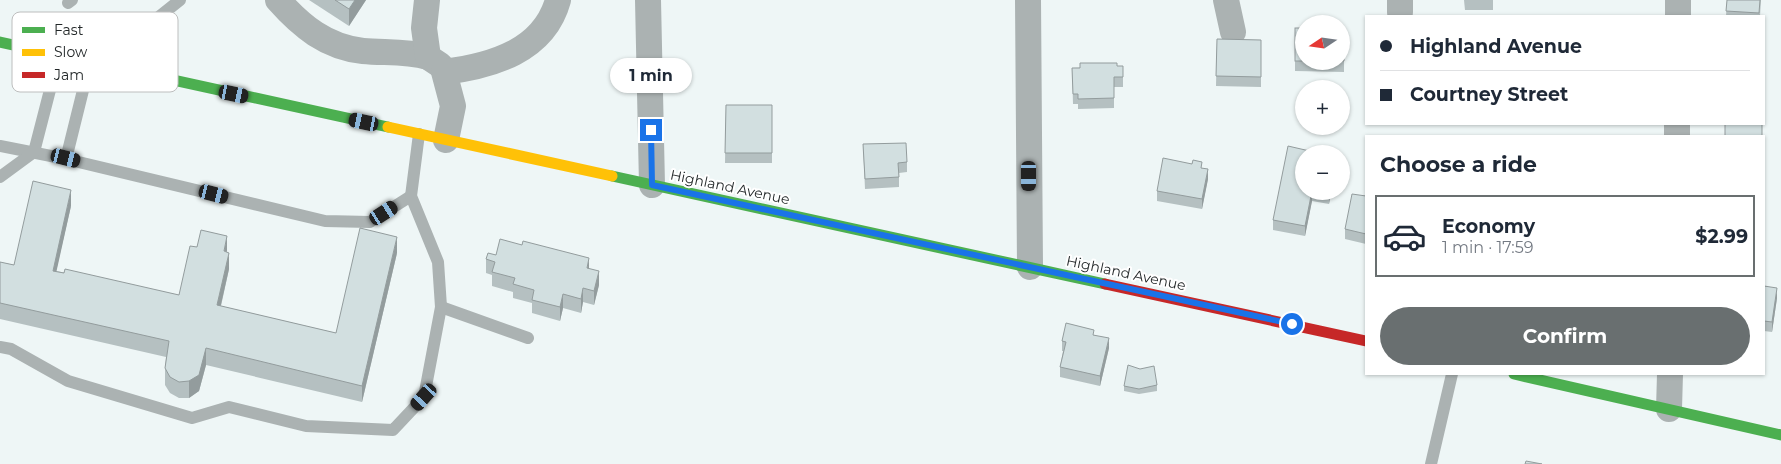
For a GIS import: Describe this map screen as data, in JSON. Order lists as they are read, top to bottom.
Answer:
{
  "streets": {
    "main road": ["Highland Avenue"]
  },
  "legend": ["Fast", "Slow", "Jam"],
  "north": "left",
  "page": {
    "map_buttons": ["+", "−"],
    "banner": ["Highland Avenue", "Courtney Street"],
    "bubble": "1 min",
    "heading": "Choose a ride",
    "list": [
      {
        "name": "Economy",
        "note": "1 min · 17:59",
        "value": "$2.99"
      }
    ],
    "buttons": "Confirm"
  }
}
